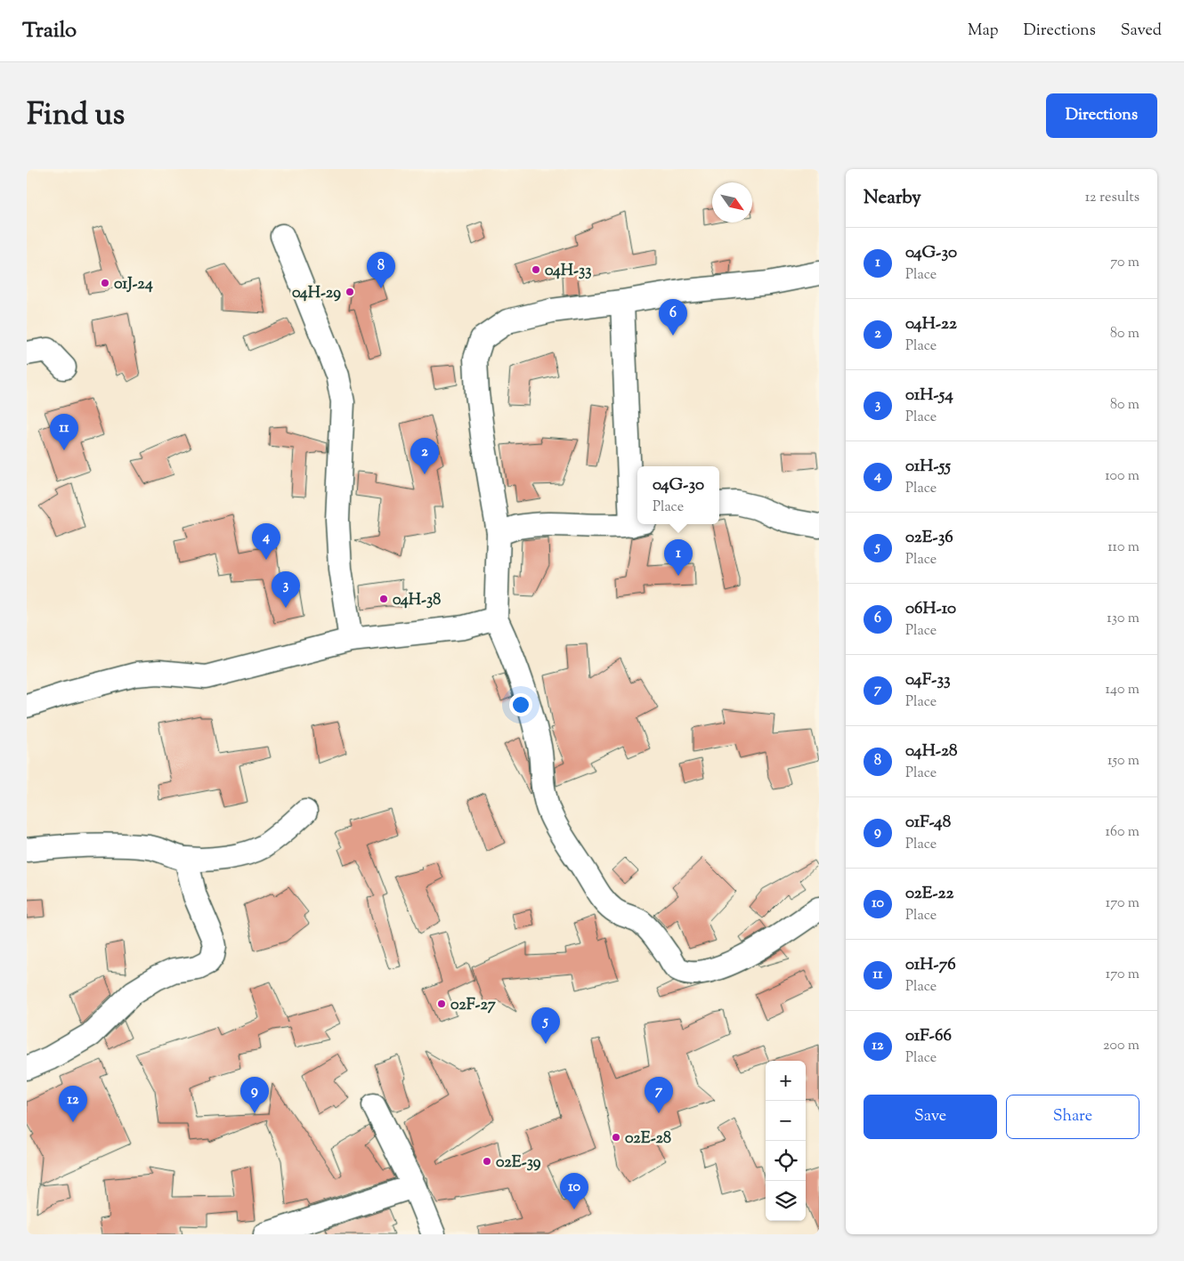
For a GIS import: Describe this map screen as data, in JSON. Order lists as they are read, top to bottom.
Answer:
{
  "places": [
    "04H-33",
    "01J-24",
    "04H-29",
    "04H-38",
    "02F-27",
    "02E-28",
    "02E-39"
  ],
  "north": "bottom right",
  "page": {
    "header": "Trailo",
    "nav": ["Map", "Directions", "Saved"],
    "title": "Find us",
    "buttons": [
      "Directions",
      ["Save", "Share"]
    ],
    "heading": ["Nearby", "12 results"],
    "list": [
      {
        "mark": "1",
        "name": "04G-30",
        "note": "Place",
        "value": "70 m"
      },
      {
        "mark": "2",
        "name": "04H-22",
        "note": "Place",
        "value": "80 m"
      },
      {
        "mark": "3",
        "name": "01H-54",
        "note": "Place",
        "value": "80 m"
      },
      {
        "mark": "4",
        "name": "01H-55",
        "note": "Place",
        "value": "100 m"
      },
      {
        "mark": "5",
        "name": "02E-36",
        "note": "Place",
        "value": "110 m"
      },
      {
        "mark": "6",
        "name": "06H-10",
        "note": "Place",
        "value": "130 m"
      },
      {
        "mark": "7",
        "name": "04F-33",
        "note": "Place",
        "value": "140 m"
      },
      {
        "mark": "8",
        "name": "04H-28",
        "note": "Place",
        "value": "150 m"
      },
      {
        "mark": "9",
        "name": "01F-48",
        "note": "Place",
        "value": "160 m"
      },
      {
        "mark": "10",
        "name": "02E-22",
        "note": "Place",
        "value": "170 m"
      },
      {
        "mark": "11",
        "name": "01H-76",
        "note": "Place",
        "value": "170 m"
      },
      {
        "mark": "12",
        "name": "01F-66",
        "note": "Place",
        "value": "200 m"
      }
    ],
    "pins": [
      "8",
      "6",
      "11",
      "2",
      "4",
      "1",
      "3",
      "5",
      "7",
      "9",
      "12",
      "10"
    ],
    "popup": ["04G-30", "Place"],
    "map_buttons": ["+", "−"]
  }
}
